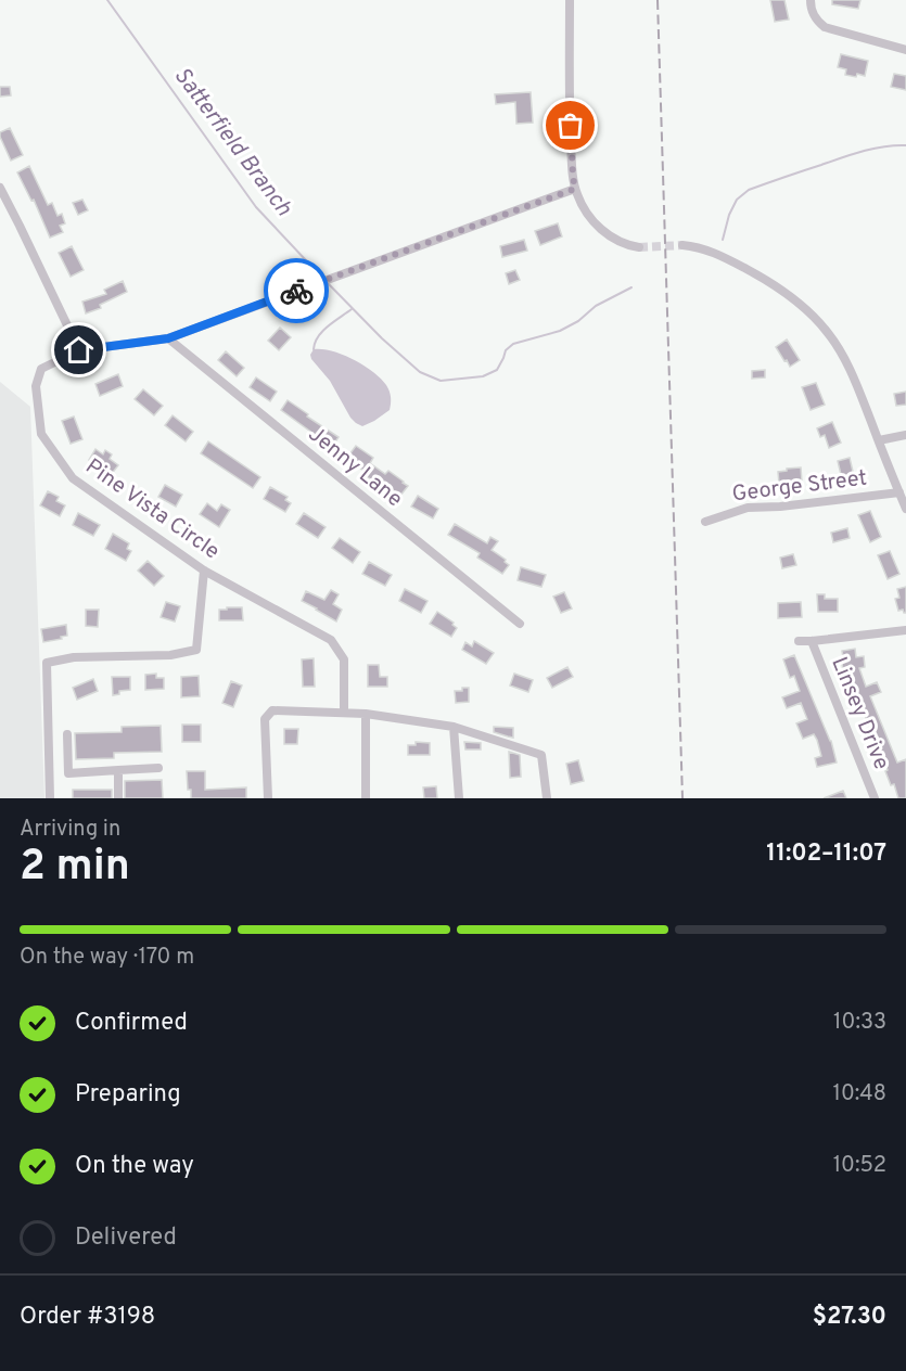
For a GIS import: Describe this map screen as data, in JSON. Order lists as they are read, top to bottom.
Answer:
{
  "streets": {
    "street": [
      "Jenny Lane",
      "George Street",
      "Pine Vista Circle",
      "Linsey Drive"
    ]
  },
  "crossings": [
    ["Jenny Lane", "Pine Vista Circle"]
  ],
  "water": ["Satterfield Branch"],
  "page": {
    "heading": ["2 min", "Arriving in", "11:02–11:07"],
    "panel": ["Order #3198", "$27.30"],
    "bar": "On the way · 170 m",
    "list": [
      ["Confirmed", "10:33"],
      ["Preparing", "10:48"],
      ["On the way", "10:52"],
      "Delivered"
    ]
  }
}
